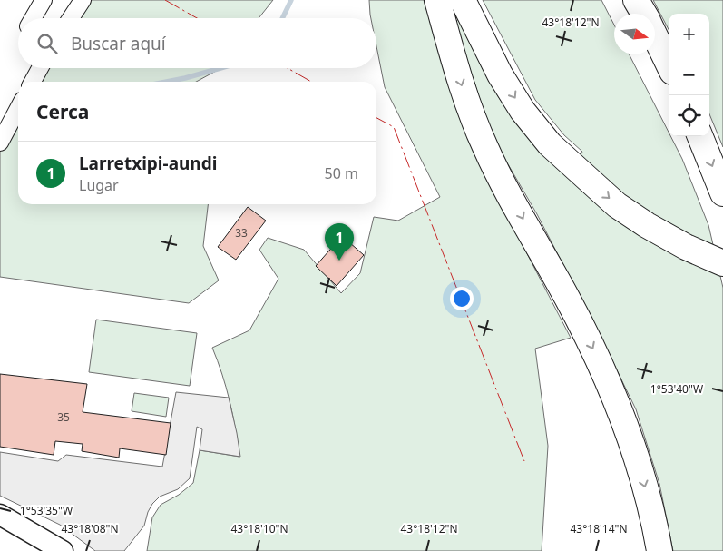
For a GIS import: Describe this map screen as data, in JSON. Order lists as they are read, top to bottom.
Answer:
{
  "house_numbers": ["33", "35"],
  "north": "right",
  "page": {
    "map_buttons": ["+", "−"],
    "search": "Buscar aquí",
    "heading": "Cerca",
    "list": [
      {
        "mark": "1",
        "name": "Larretxipi-aundi",
        "note": "Lugar",
        "value": "50 m"
      }
    ],
    "pins": "1"
  },
  "coordinates": [
    "43°18'12\"N",
    "1°53'40\"W",
    "1°53'35\"W",
    "43°18'08\"N",
    "43°18'10\"N",
    "43°18'14\"N"
  ]
}
